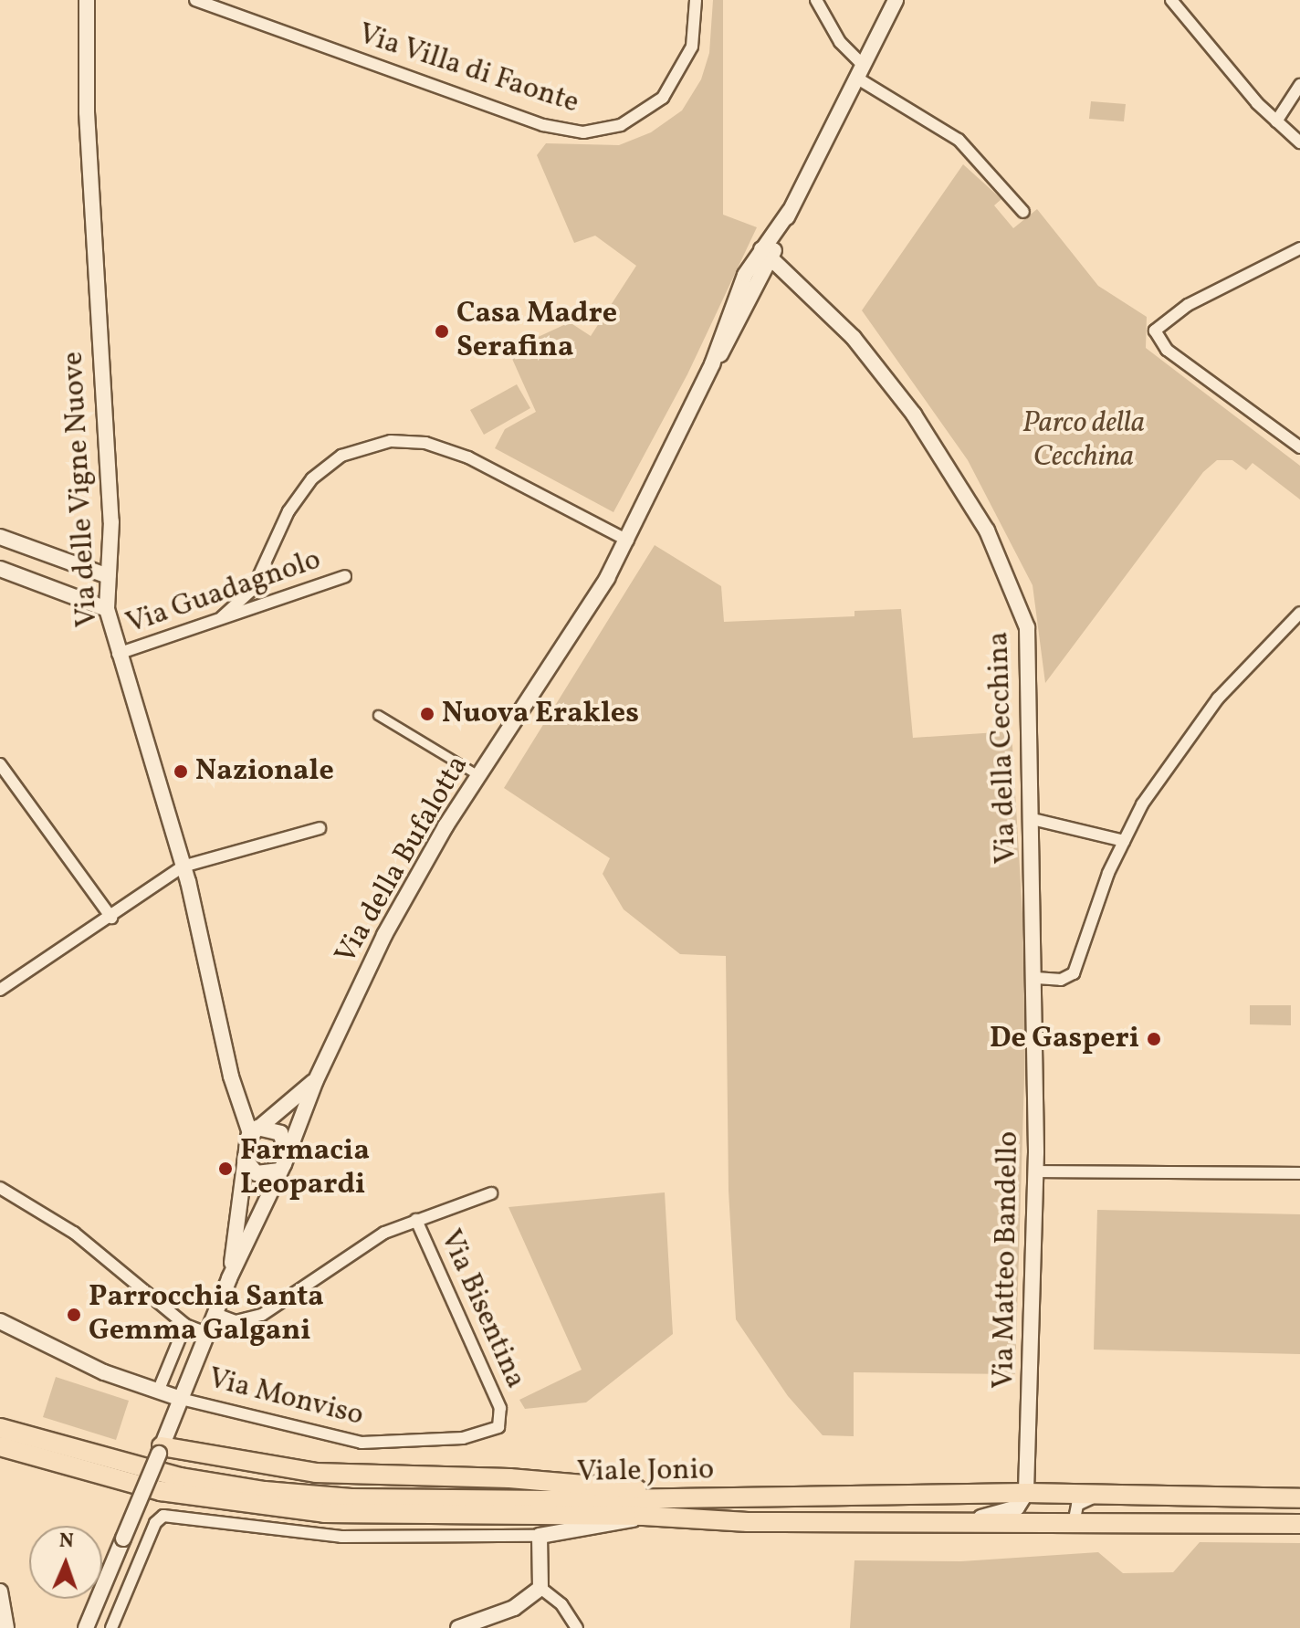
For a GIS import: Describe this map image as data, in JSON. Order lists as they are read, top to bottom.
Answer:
{
  "streets": {
    "main road": ["Viale Jonio"],
    "street": [
      "Via Villa di Faonte",
      "Via delle Vigne Nuove",
      "Via Guadagnolo",
      "Via della Cecchina",
      "Via della Bufalotta",
      "Via Matteo Bandello",
      "Via Bisentina",
      "Via Monviso"
    ]
  },
  "crossings": [
    ["Via delle Vigne Nuove", "Via Guadagnolo"],
    ["Via delle Vigne Nuove", "Via della Bufalotta"],
    ["Via della Cecchina", "Via della Bufalotta"],
    ["Via della Cecchina", "Via Matteo Bandello"],
    ["Via Matteo Bandello", "Viale Jonio"],
    ["Via Bisentina", "Via Monviso"]
  ],
  "parks": ["Parco della Cecchina"],
  "places": [
    "Casa Madre Serafina",
    "Nuova Erakles",
    "Nazionale",
    "De Gasperi",
    "Farmacia Leopardi",
    "Parrocchia Santa Gemma Galgani"
  ],
  "north": "top"
}
